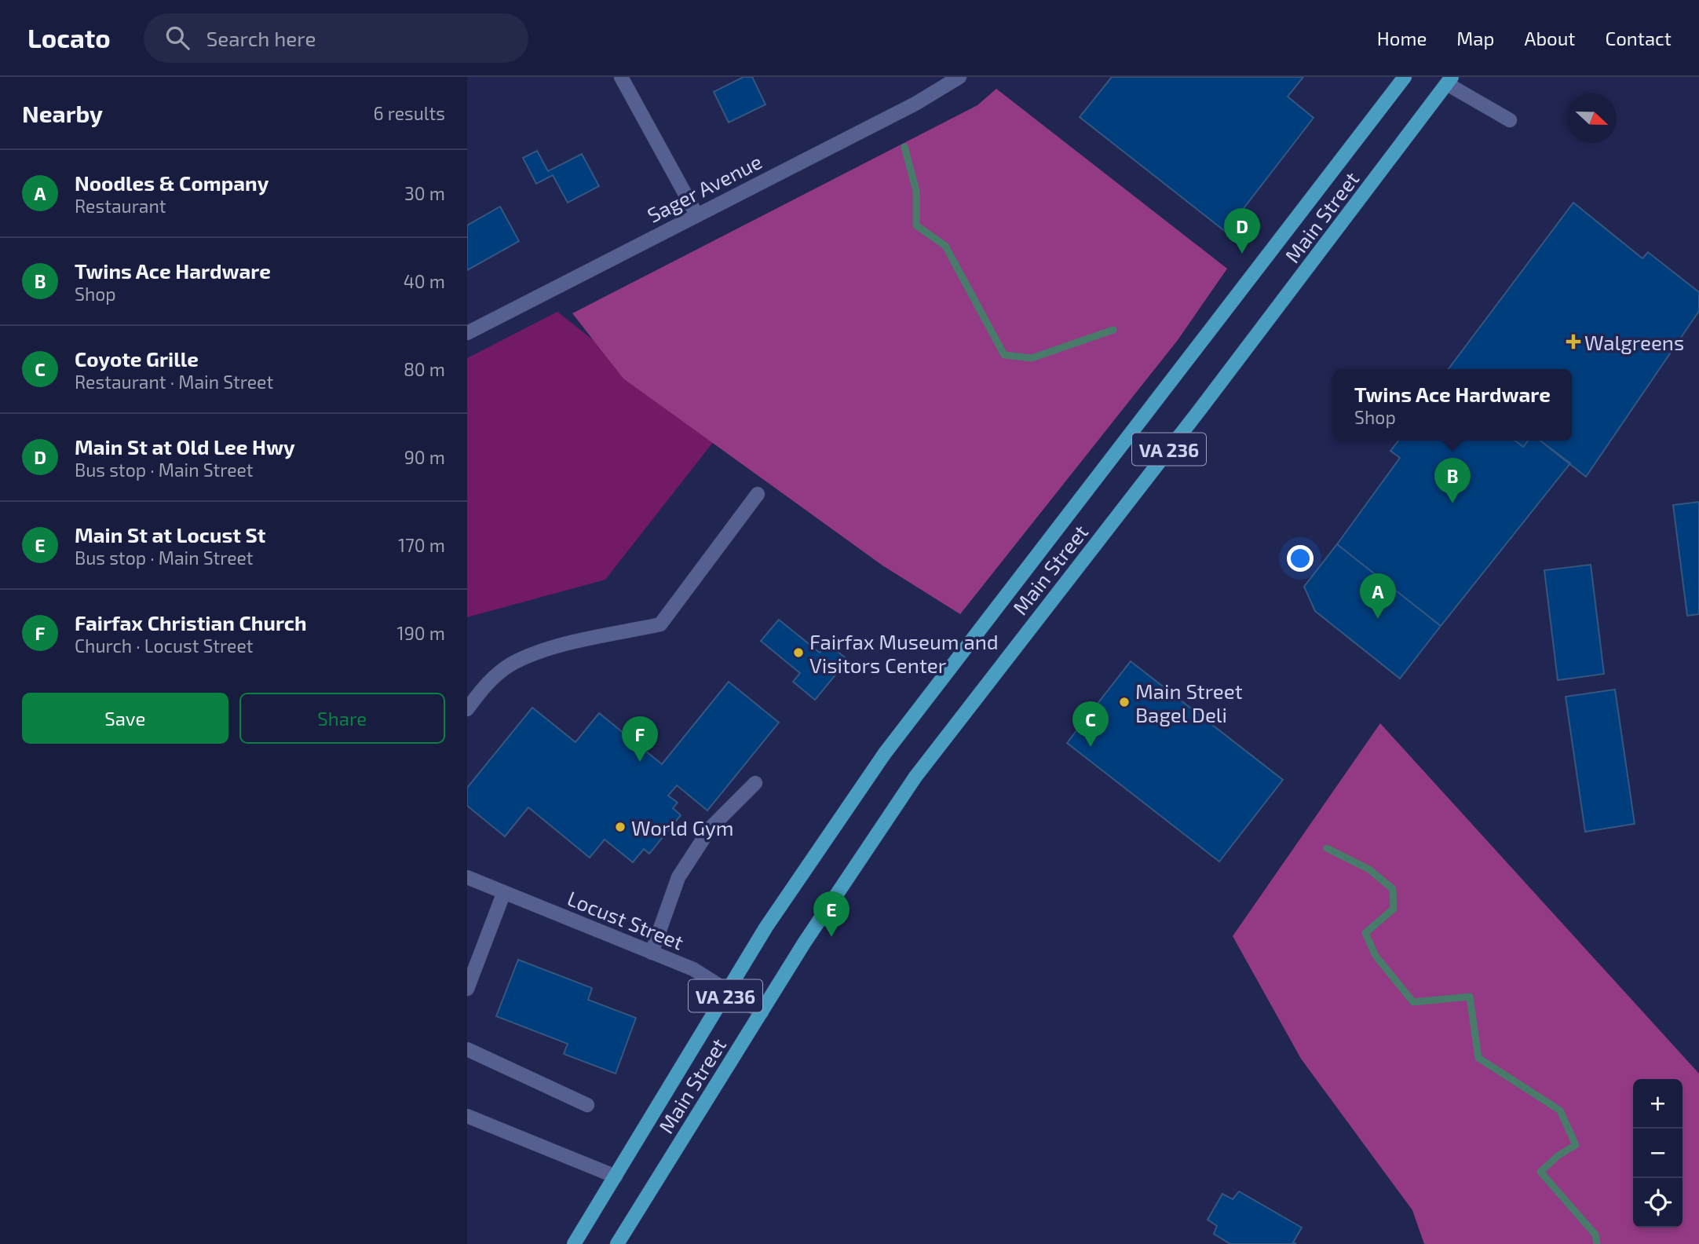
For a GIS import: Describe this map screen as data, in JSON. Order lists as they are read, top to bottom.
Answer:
{
  "streets": {
    "main road": ["Main Street", "VA 236"],
    "street": ["Sager Avenue", "Locust Street"]
  },
  "crossings": [
    ["Main Street", "Locust Street"]
  ],
  "places": {
    "health": ["Walgreens"],
    "other": ["Fairfax Museum and Visitors Center", "Main Street Bagel Deli", "World Gym"]
  },
  "north": "right",
  "page": {
    "header": "Locato",
    "search": "Search here",
    "nav": [
      "Home",
      "Map",
      "About",
      "Contact"
    ],
    "heading": ["Nearby", "6 results"],
    "list": [
      {
        "mark": "A",
        "name": "Noodles & Company",
        "note": "Restaurant",
        "value": "30 m"
      },
      {
        "mark": "B",
        "name": "Twins Ace Hardware",
        "note": "Shop",
        "value": "40 m"
      },
      {
        "mark": "C",
        "name": "Coyote Grille",
        "note": "Restaurant · Main Street",
        "value": "80 m"
      },
      {
        "mark": "D",
        "name": "Main St at Old Lee Hwy",
        "note": "Bus stop · Main Street",
        "value": "90 m"
      },
      {
        "mark": "E",
        "name": "Main St at Locust St",
        "note": "Bus stop · Main Street",
        "value": "170 m"
      },
      {
        "mark": "F",
        "name": "Fairfax Christian Church",
        "note": "Church · Locust Street",
        "value": "190 m"
      }
    ],
    "pins": [
      "D",
      "B",
      "A",
      "C",
      "F",
      "E"
    ],
    "popup": ["Twins Ace Hardware", "Shop"],
    "buttons": ["Save", "Share"],
    "map_buttons": ["+", "−"]
  }
}
